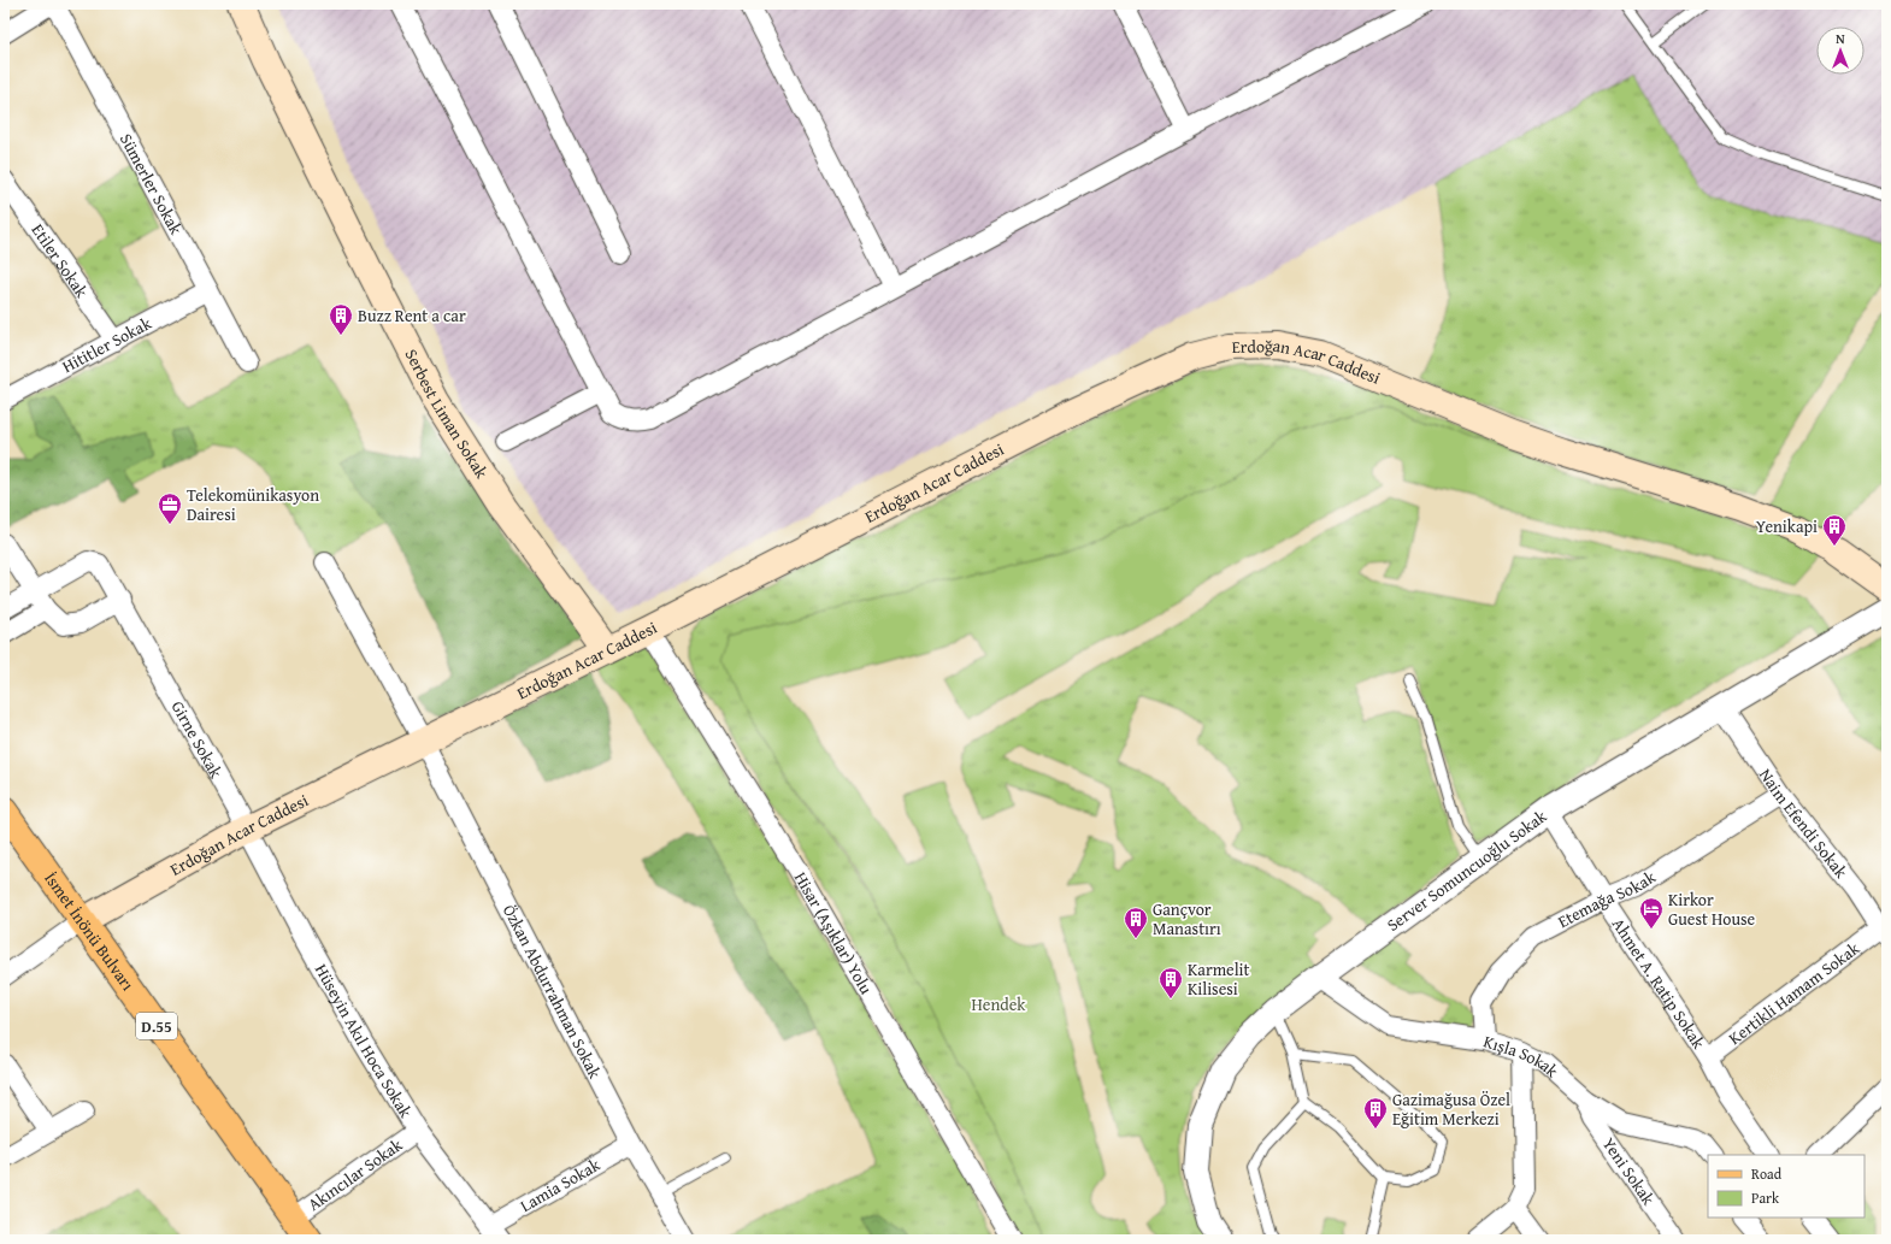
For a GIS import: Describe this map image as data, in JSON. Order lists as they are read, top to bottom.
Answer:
{
  "streets": {
    "main road": [
      "Erdoğan Acar Caddesi",
      "Serbest Liman Sokak",
      "İsmet İnönü Bulvarı",
      "D.55"
    ],
    "street": [
      "Sümerler Sokak",
      "Etiler Sokak",
      "Hititler Sokak",
      "Girne Sokak",
      "Naim Efendi Sokak",
      "Server Somuncuoğlu Sokak",
      "Etemağa Sokak",
      "Hisar (Aşıklar) Yolu",
      "Ahmet A. Ratip Sokak",
      "Özkan Abdurrahman Sokak",
      "Kertikli Hamam Sokak",
      "Hüseyin Akıl Hoca Sokak",
      "Kışla Sokak",
      "Yeni Sokak",
      "Akıncılar Sokak",
      "Lamia Sokak"
    ]
  },
  "crossings": [
    ["Sümerler Sokak", "Hititler Sokak"],
    ["Etiler Sokak", "Hititler Sokak"],
    ["Erdoğan Acar Caddesi", "Serbest Liman Sokak"],
    ["Erdoğan Acar Caddesi", "Girne Sokak"],
    ["Erdoğan Acar Caddesi", "İsmet İnönü Bulvarı"],
    ["Erdoğan Acar Caddesi", "Hisar (Aşıklar) Yolu"],
    ["Erdoğan Acar Caddesi", "Özkan Abdurrahman Sokak"],
    ["Erdoğan Acar Caddesi", "Hüseyin Akıl Hoca Sokak"],
    ["Girne Sokak", "Hüseyin Akıl Hoca Sokak"],
    ["Naim Efendi Sokak", "Server Somuncuoğlu Sokak"],
    ["Naim Efendi Sokak", "Etemağa Sokak"],
    ["Naim Efendi Sokak", "Kertikli Hamam Sokak"],
    ["Server Somuncuoğlu Sokak", "Ahmet A. Ratip Sokak"],
    ["Server Somuncuoğlu Sokak", "Kışla Sokak"],
    ["Etemağa Sokak", "Ahmet A. Ratip Sokak"],
    ["Etemağa Sokak", "Kışla Sokak"],
    ["İsmet İnönü Bulvarı", "Akıncılar Sokak"],
    ["Ahmet A. Ratip Sokak", "Kertikli Hamam Sokak"],
    ["Özkan Abdurrahman Sokak", "Lamia Sokak"],
    ["Hüseyin Akıl Hoca Sokak", "Akıncılar Sokak"],
    ["Hüseyin Akıl Hoca Sokak", "Lamia Sokak"],
    ["Kışla Sokak", "Yeni Sokak"]
  ],
  "parks": ["Hendek"],
  "places": {
    "building": [
      "Buzz Rent a car",
      "Yenikapi",
      "Gançvor Manastırı",
      "Karmelit Kilisesi",
      "Gazimağusa Özel Eğitim Merkezi"
    ],
    "office": ["Telekomünikasyon Dairesi"],
    "hotel": ["Kirkor Guest House"]
  },
  "legend": ["Road", "Park"],
  "north": "top"
}
